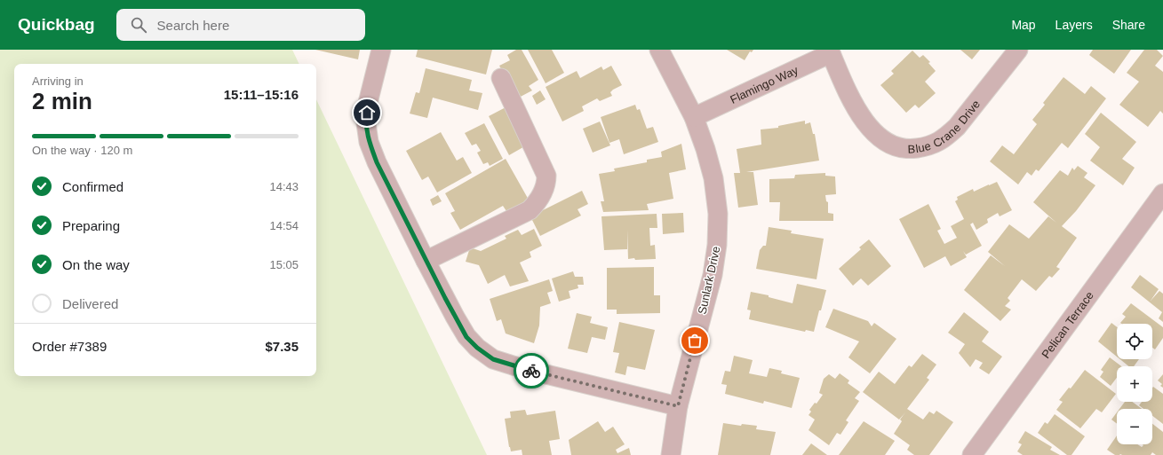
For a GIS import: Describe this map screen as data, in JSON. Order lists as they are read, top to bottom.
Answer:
{
  "streets": {
    "street": [
      "Flamingo Way",
      "Blue Crane Drive",
      "Sunlark Drive",
      "Pelican Terrace"
    ]
  },
  "crossings": [
    ["Flamingo Way", "Blue Crane Drive"],
    ["Flamingo Way", "Sunlark Drive"]
  ],
  "page": {
    "header": "Quickbag",
    "search": "Search here",
    "nav": ["Map", "Layers", "Share"],
    "heading": ["2 min", "Arriving in", "15:11–15:16"],
    "panel": ["Order #7389", "$7.35"],
    "bar": "On the way · 120 m",
    "list": [
      ["Confirmed", "14:43"],
      ["Preparing", "14:54"],
      ["On the way", "15:05"],
      "Delivered"
    ],
    "map_buttons": ["+", "−"]
  }
}
